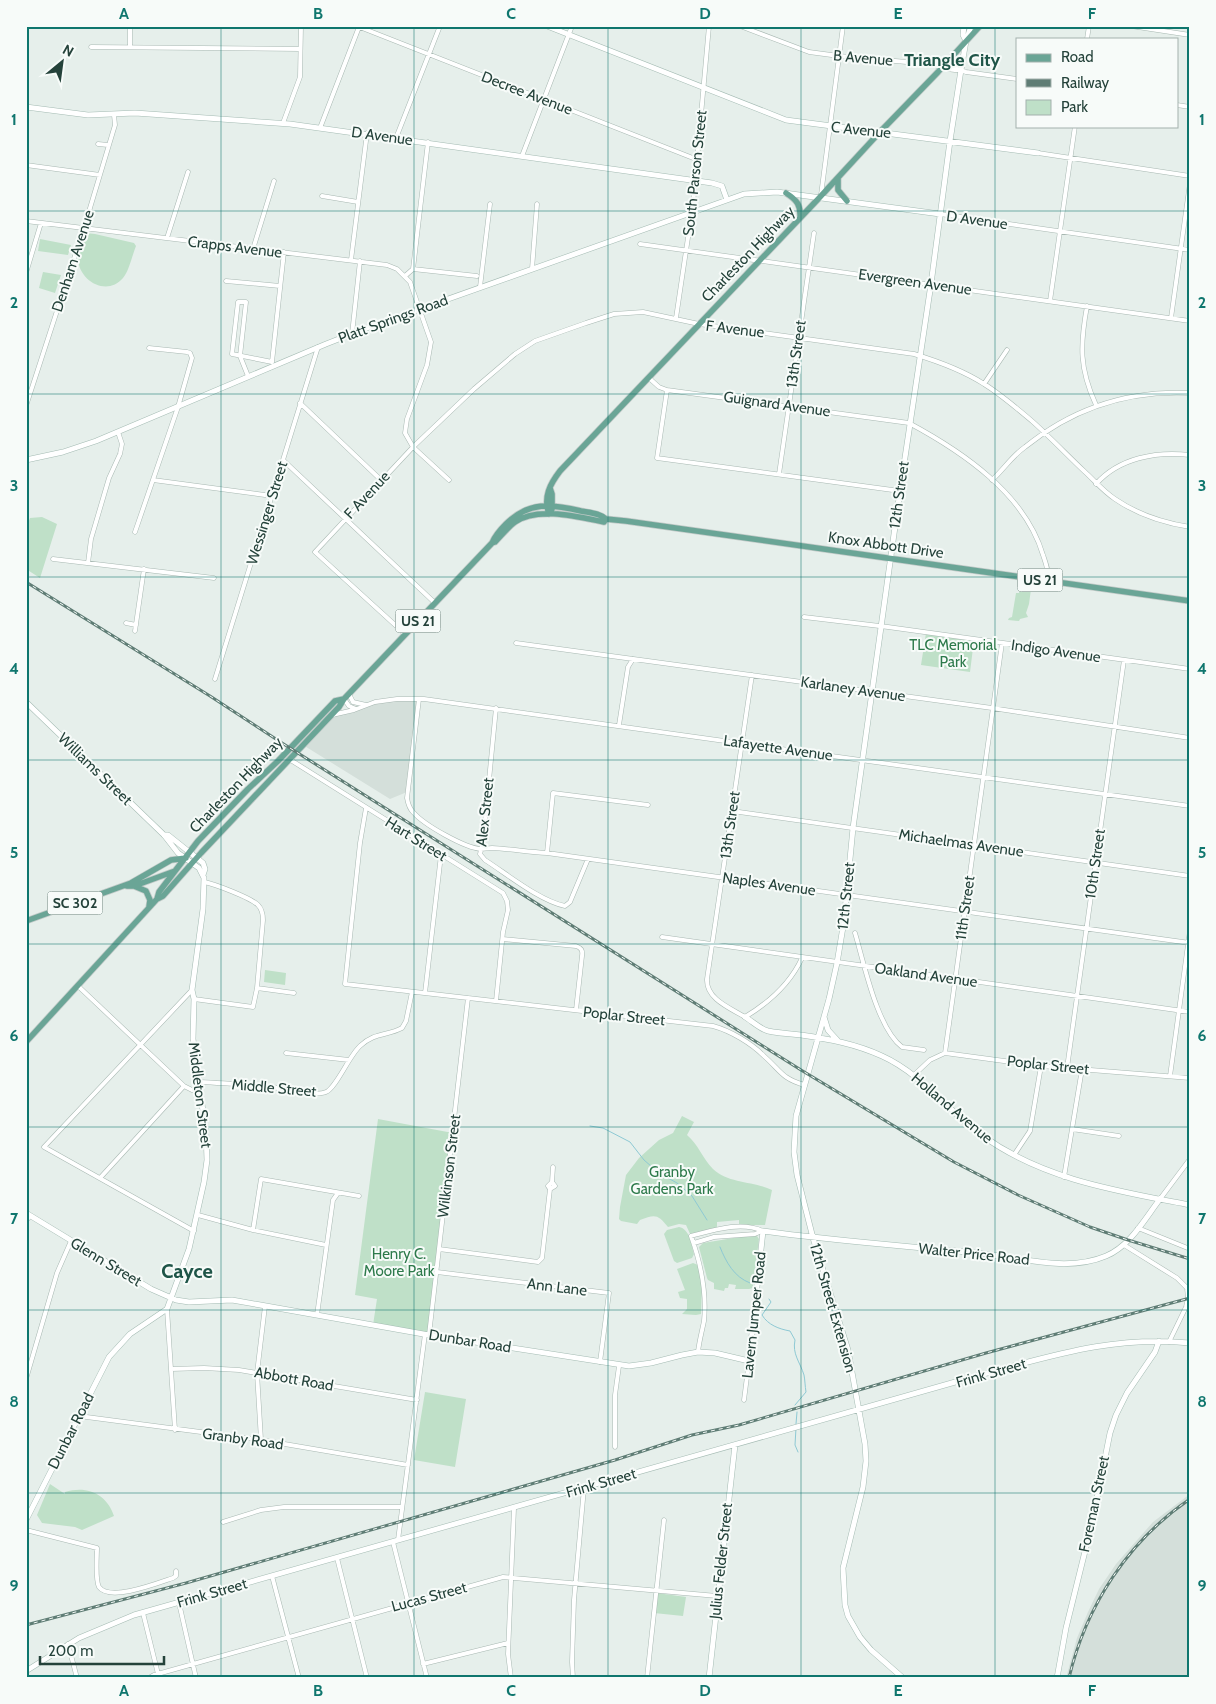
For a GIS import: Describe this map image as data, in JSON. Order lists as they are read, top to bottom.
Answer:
{
  "streets": {
    "main road": [
      "Charleston Highway",
      "Knox Abbott Drive",
      "US 21",
      "SC 302"
    ],
    "street": [
      "B Avenue",
      "Decree Avenue",
      "C Avenue",
      "D Avenue",
      "South Parson Street",
      "Crapps Avenue",
      "Denham Avenue",
      "Evergreen Avenue",
      "Platt Springs Road",
      "F Avenue",
      "13th Street",
      "Guignard Avenue",
      "12th Street",
      "Wessinger Street",
      "Indigo Avenue",
      "Karlaney Avenue",
      "Lafayette Avenue",
      "Williams Street",
      "Alex Street",
      "Hart Street",
      "Michaelmas Avenue",
      "10th Street",
      "Naples Avenue",
      "11th Street",
      "Oakland Avenue",
      "Poplar Street",
      "Middle Street",
      "Middleton Street",
      "Holland Avenue",
      "Wilkinson Street",
      "Walter Price Road",
      "Glenn Street",
      "Ann Lane",
      "12th Street Extension",
      "Lavern Jumper Road",
      "Dunbar Road",
      "Frink Street",
      "Abbott Road",
      "Granby Road",
      "Foreman Street",
      "Julius Felder Street",
      "Lucas Street"
    ]
  },
  "crossings": [
    ["B Avenue", "Charleston Highway"],
    ["B Avenue", "12th Street"],
    ["Decree Avenue", "South Parson Street"],
    ["C Avenue", "South Parson Street"],
    ["C Avenue", "Charleston Highway"],
    ["C Avenue", "12th Street"],
    ["D Avenue", "South Parson Street"],
    ["D Avenue", "Charleston Highway"],
    ["D Avenue", "Denham Avenue"],
    ["D Avenue", "Platt Springs Road"],
    ["D Avenue", "12th Street"],
    ["South Parson Street", "Evergreen Avenue"],
    ["South Parson Street", "Platt Springs Road"],
    ["South Parson Street", "F Avenue"],
    ["Crapps Avenue", "Denham Avenue"],
    ["Charleston Highway", "Evergreen Avenue"],
    ["Charleston Highway", "F Avenue"],
    ["Charleston Highway", "Guignard Avenue"],
    ["Charleston Highway", "12th Street"],
    ["Charleston Highway", "Knox Abbott Drive"],
    ["Charleston Highway", "Lafayette Avenue"],
    ["Charleston Highway", "Williams Street"],
    ["Charleston Highway", "Hart Street"],
    ["Charleston Highway", "SC 302"],
    ["Charleston Highway", "Middleton Street"],
    ["Evergreen Avenue", "13th Street"],
    ["Evergreen Avenue", "12th Street"],
    ["Platt Springs Road", "Wessinger Street"],
    ["F Avenue", "13th Street"],
    ["F Avenue", "12th Street"],
    ["13th Street", "Guignard Avenue"],
    ["13th Street", "Karlaney Avenue"],
    ["13th Street", "Lafayette Avenue"],
    ["13th Street", "Michaelmas Avenue"],
    ["13th Street", "Naples Avenue"],
    ["13th Street", "Oakland Avenue"],
    ["13th Street", "Holland Avenue"],
    ["Guignard Avenue", "12th Street"],
    ["12th Street", "Knox Abbott Drive"],
    ["12th Street", "Indigo Avenue"],
    ["12th Street", "Karlaney Avenue"],
    ["12th Street", "Lafayette Avenue"],
    ["12th Street", "Michaelmas Avenue"],
    ["12th Street", "Naples Avenue"],
    ["12th Street", "Oakland Avenue"],
    ["12th Street", "Holland Avenue"],
    ["12th Street", "12th Street Extension"],
    ["Indigo Avenue", "10th Street"],
    ["Indigo Avenue", "11th Street"],
    ["Karlaney Avenue", "10th Street"],
    ["Karlaney Avenue", "11th Street"],
    ["Lafayette Avenue", "Alex Street"],
    ["Lafayette Avenue", "10th Street"],
    ["Lafayette Avenue", "Naples Avenue"],
    ["Lafayette Avenue", "11th Street"],
    ["Williams Street", "SC 302"],
    ["Williams Street", "Middleton Street"],
    ["Alex Street", "Naples Avenue"],
    ["Hart Street", "Poplar Street"],
    ["Michaelmas Avenue", "10th Street"],
    ["Michaelmas Avenue", "11th Street"],
    ["10th Street", "Naples Avenue"],
    ["10th Street", "Oakland Avenue"],
    ["10th Street", "Poplar Street"],
    ["Naples Avenue", "11th Street"],
    ["SC 302", "Middleton Street"],
    ["11th Street", "Oakland Avenue"],
    ["11th Street", "Poplar Street"],
    ["Poplar Street", "Middle Street"],
    ["Poplar Street", "Wilkinson Street"],
    ["Poplar Street", "12th Street Extension"],
    ["Middle Street", "Middleton Street"],
    ["Middleton Street", "Glenn Street"],
    ["Middleton Street", "Dunbar Road"],
    ["Middleton Street", "Abbott Road"],
    ["Middleton Street", "Granby Road"],
    ["Holland Avenue", "Walter Price Road"],
    ["Holland Avenue", "12th Street Extension"],
    ["Wilkinson Street", "Ann Lane"],
    ["Wilkinson Street", "Dunbar Road"],
    ["Wilkinson Street", "Frink Street"],
    ["Wilkinson Street", "Abbott Road"],
    ["Wilkinson Street", "Granby Road"],
    ["Walter Price Road", "12th Street Extension"],
    ["Walter Price Road", "Lavern Jumper Road"],
    ["Glenn Street", "Dunbar Road"],
    ["Ann Lane", "Dunbar Road"],
    ["12th Street Extension", "Frink Street"],
    ["Lavern Jumper Road", "Dunbar Road"],
    ["Dunbar Road", "Granby Road"],
    ["Frink Street", "Foreman Street"],
    ["Frink Street", "Julius Felder Street"],
    ["Julius Felder Street", "Lucas Street"]
  ],
  "districts": ["Triangle City", "Cayce"],
  "parks": ["TLC Memorial Park", "Granby Gardens Park", "Henry C. Moore Park"],
  "legend": ["Road", "Railway", "Park"],
  "scale_bar": "200 m",
  "north": "top right",
  "grid": {
    "columns": [
      "A",
      "B",
      "C",
      "D",
      "E",
      "F"
    ],
    "rows": [
      "1",
      "2",
      "3",
      "4",
      "5",
      "6",
      "7",
      "8",
      "9"
    ]
  }
}
